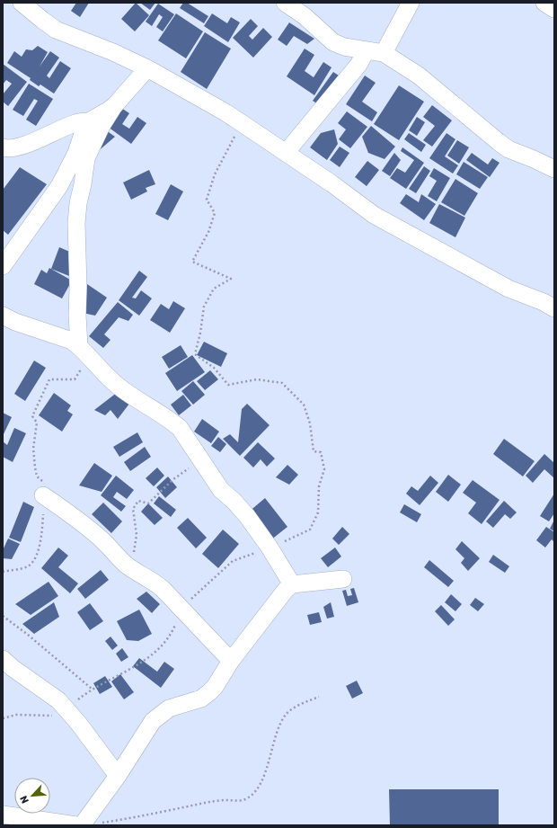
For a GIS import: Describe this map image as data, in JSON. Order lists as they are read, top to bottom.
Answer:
{
  "north": "bottom left"
}
